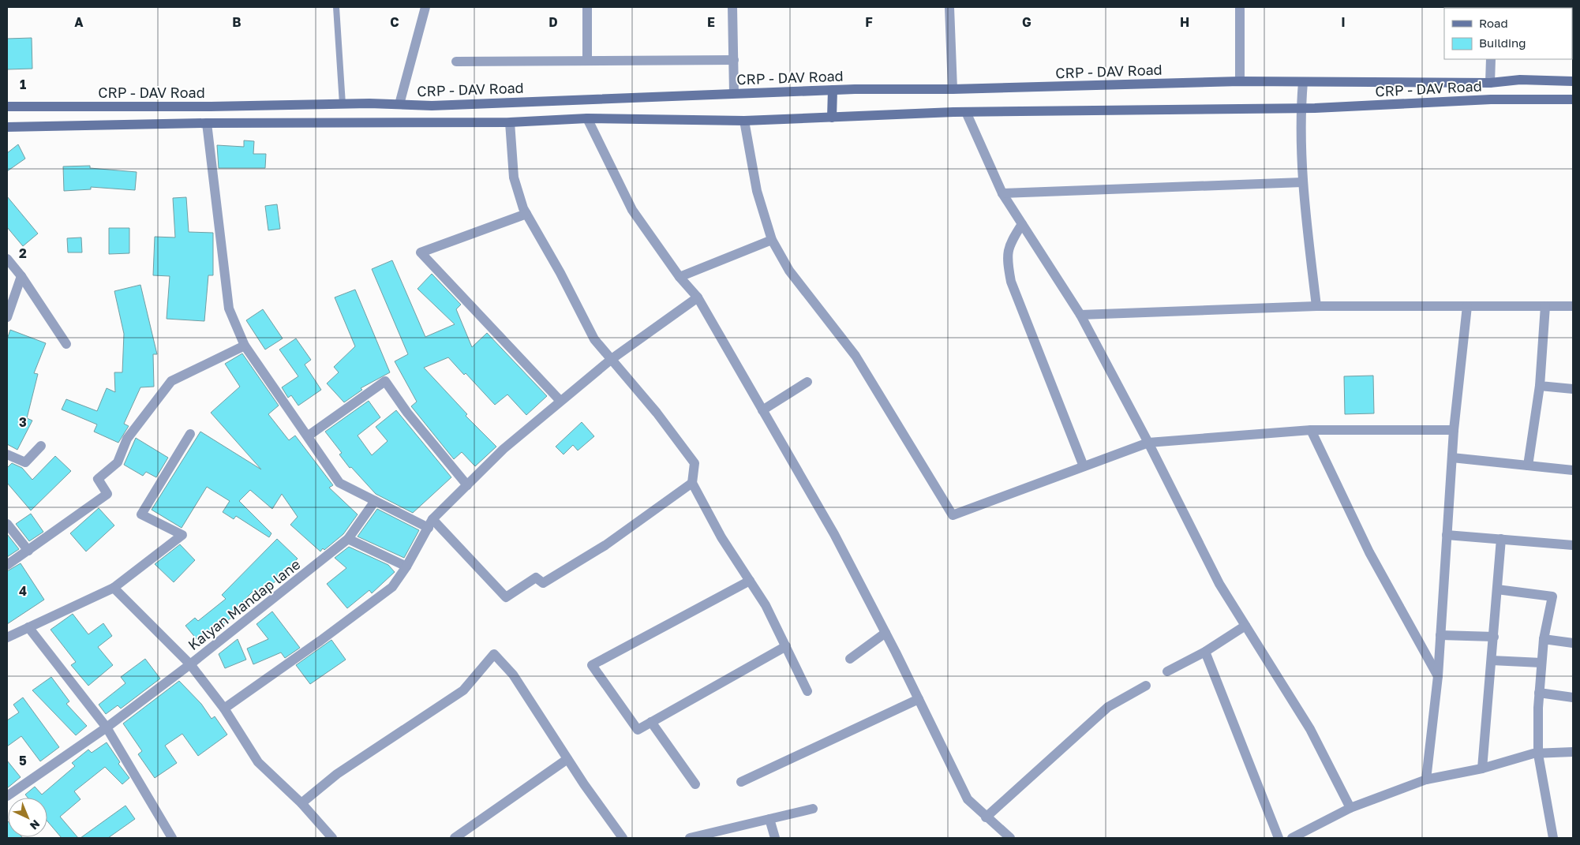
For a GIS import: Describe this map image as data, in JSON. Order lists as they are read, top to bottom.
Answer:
{
  "streets": {
    "street": ["CRP - DAV Road", "Kalyan Mandap lane"]
  },
  "legend": ["Road", "Building"],
  "north": "bottom right",
  "grid": {
    "columns": [
      "A",
      "B",
      "C",
      "D",
      "E",
      "F",
      "G",
      "H",
      "I"
    ],
    "rows": [
      "1",
      "2",
      "3",
      "4",
      "5"
    ]
  }
}
